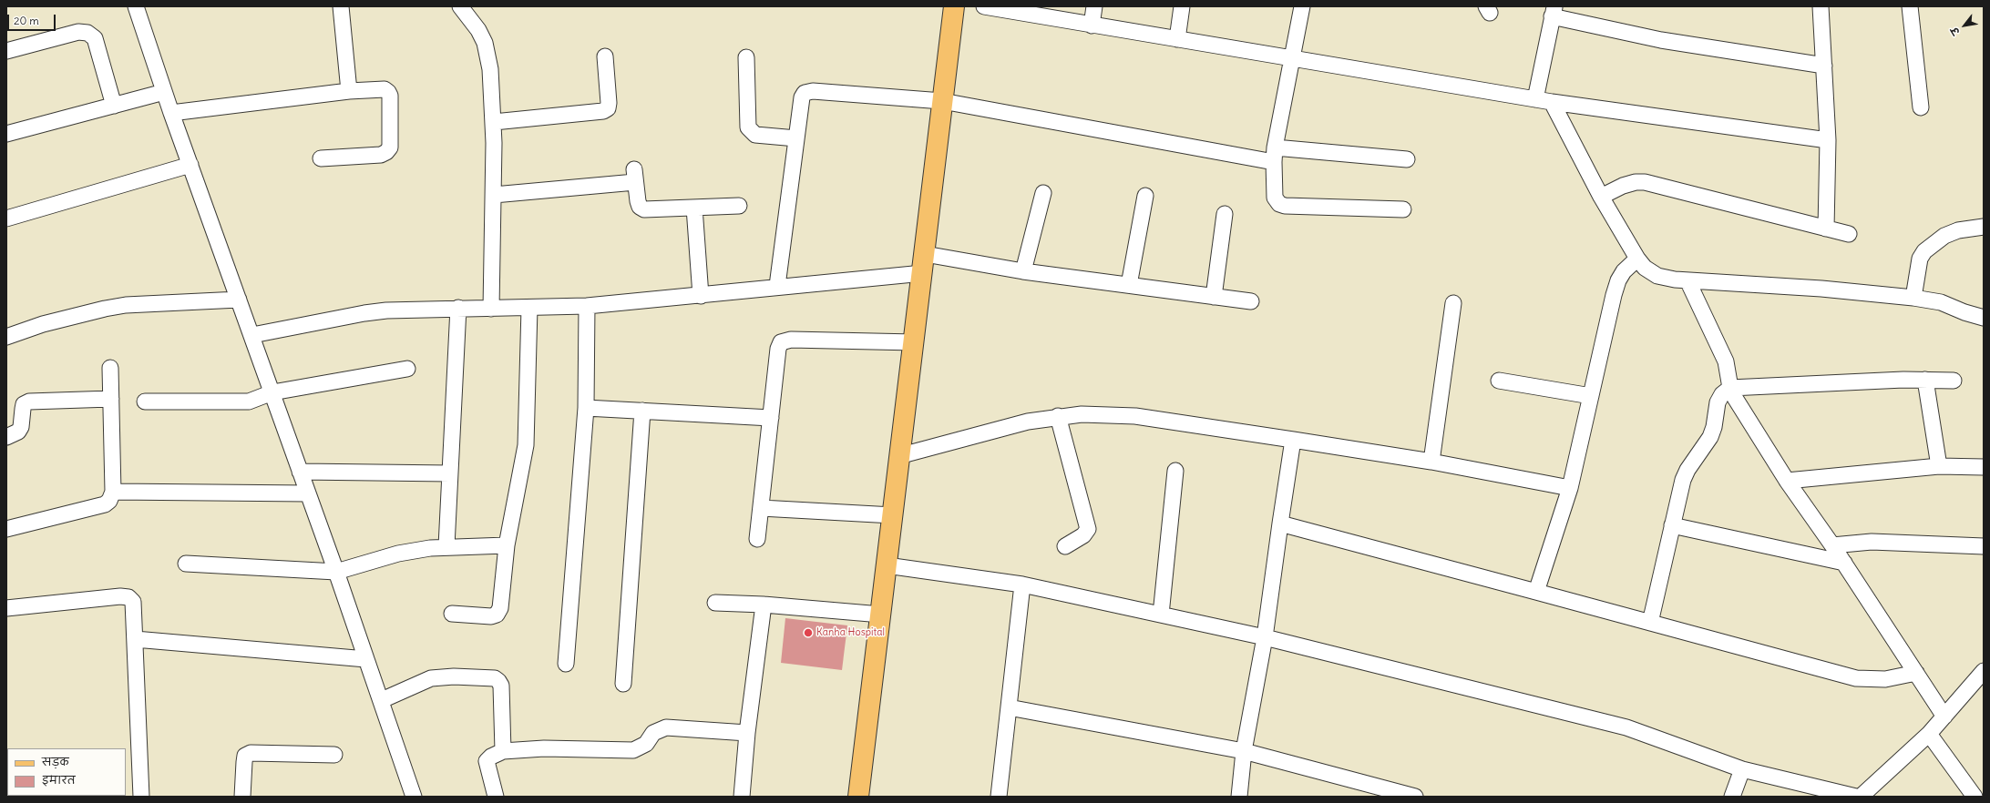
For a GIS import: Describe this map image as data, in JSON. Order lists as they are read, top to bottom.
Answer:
{
  "places": ["Kanha Hospital"],
  "legend": ["सड़क", "इमारत"],
  "scale_bar": "20 m",
  "north": "bottom left"
}
